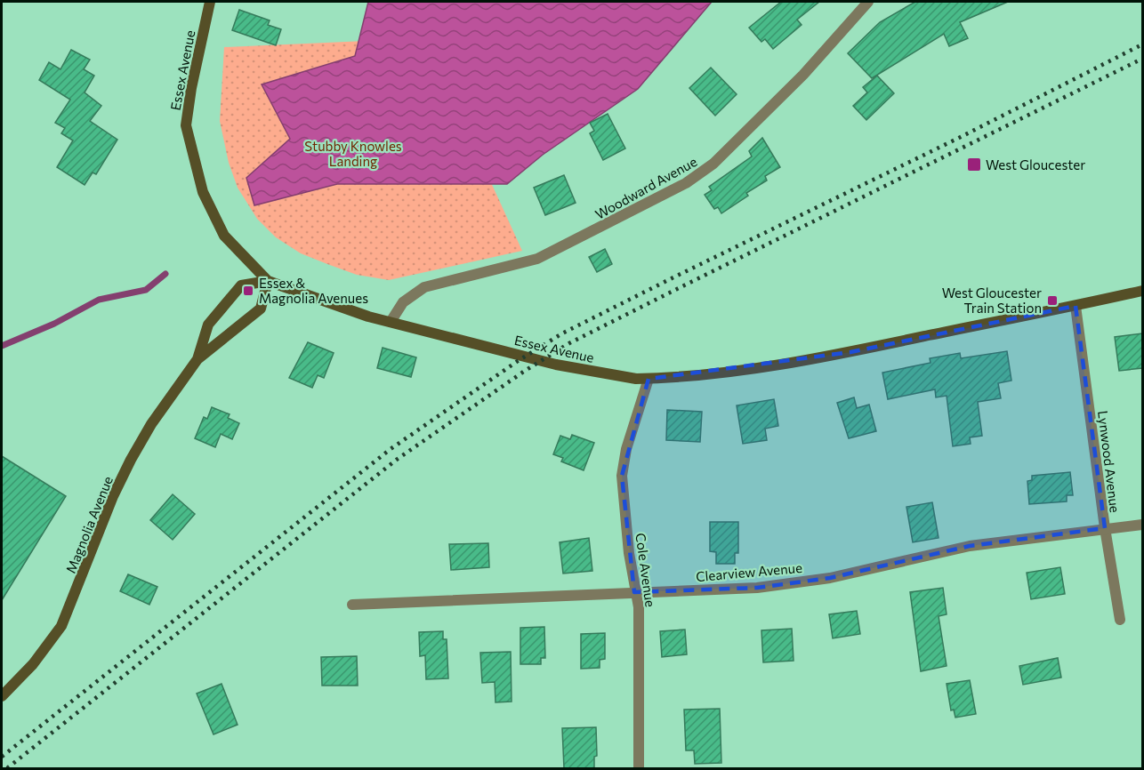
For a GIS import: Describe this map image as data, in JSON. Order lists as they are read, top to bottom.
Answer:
{
  "streets": {
    "street": [
      "Essex Avenue",
      "Woodward Avenue",
      "Lynwood Avenue",
      "Magnolia Avenue",
      "Cole Avenue",
      "Clearview Avenue"
    ]
  },
  "crossings": [
    ["Essex Avenue", "Woodward Avenue"],
    ["Essex Avenue", "Lynwood Avenue"],
    ["Essex Avenue", "Magnolia Avenue"],
    ["Essex Avenue", "Cole Avenue"],
    ["Lynwood Avenue", "Clearview Avenue"],
    ["Cole Avenue", "Clearview Avenue"]
  ],
  "parks": ["Stubby Knowles Landing"],
  "places": {
    "transit": ["West Gloucester", "Essex & Magnolia Avenues", "West Gloucester Train Station"]
  }
}
